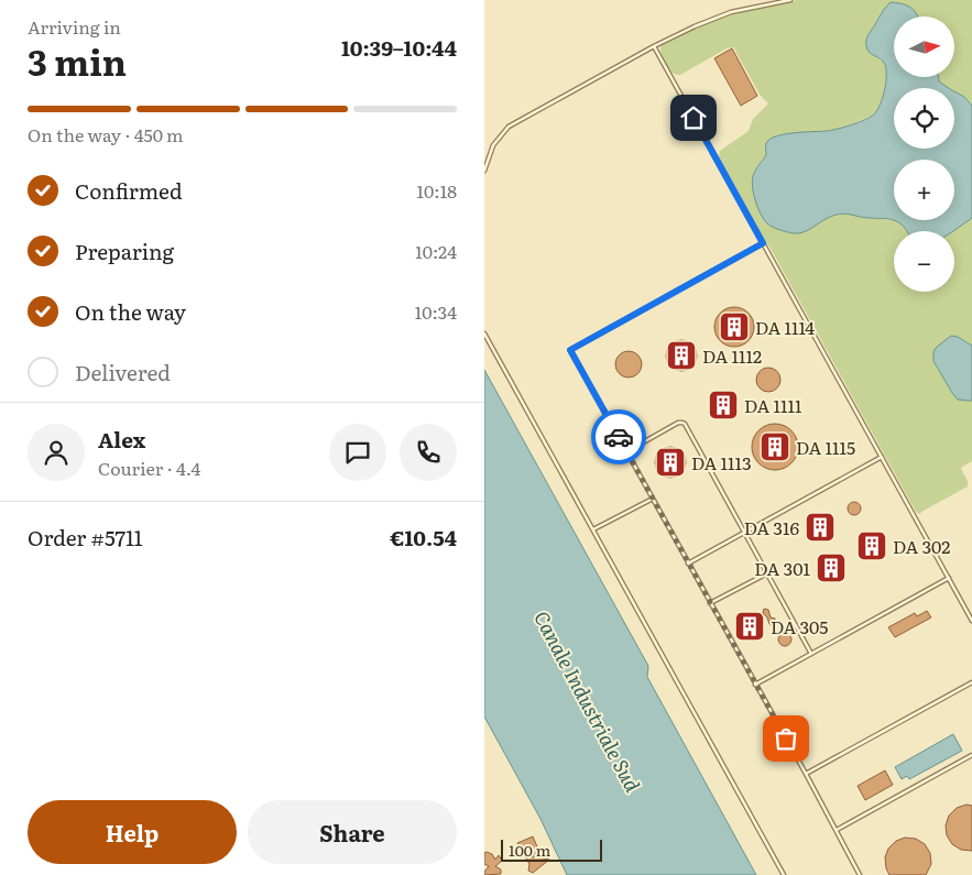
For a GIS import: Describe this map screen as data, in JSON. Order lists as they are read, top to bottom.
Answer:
{
  "water": ["Canale Industriale Sud"],
  "places": {
    "building": [
      "DA 1114",
      "DA 1112",
      "DA 1111",
      "DA 1115",
      "DA 1113",
      "DA 316",
      "DA 302",
      "DA 301",
      "DA 305"
    ]
  },
  "scale_bar": "100 m",
  "north": "right",
  "page": {
    "heading": ["3 min", "Arriving in", "10:39–10:44"],
    "panel": [
      "Alex",
      "Courier · 4.4",
      "Order #5711",
      "€10.54"
    ],
    "map_buttons": ["+", "−"],
    "bar": "On the way · 450 m",
    "list": [
      ["Confirmed", "10:18"],
      ["Preparing", "10:24"],
      ["On the way", "10:34"],
      "Delivered"
    ],
    "buttons": ["Help", "Share"],
    "scale": "100 m"
  }
}
